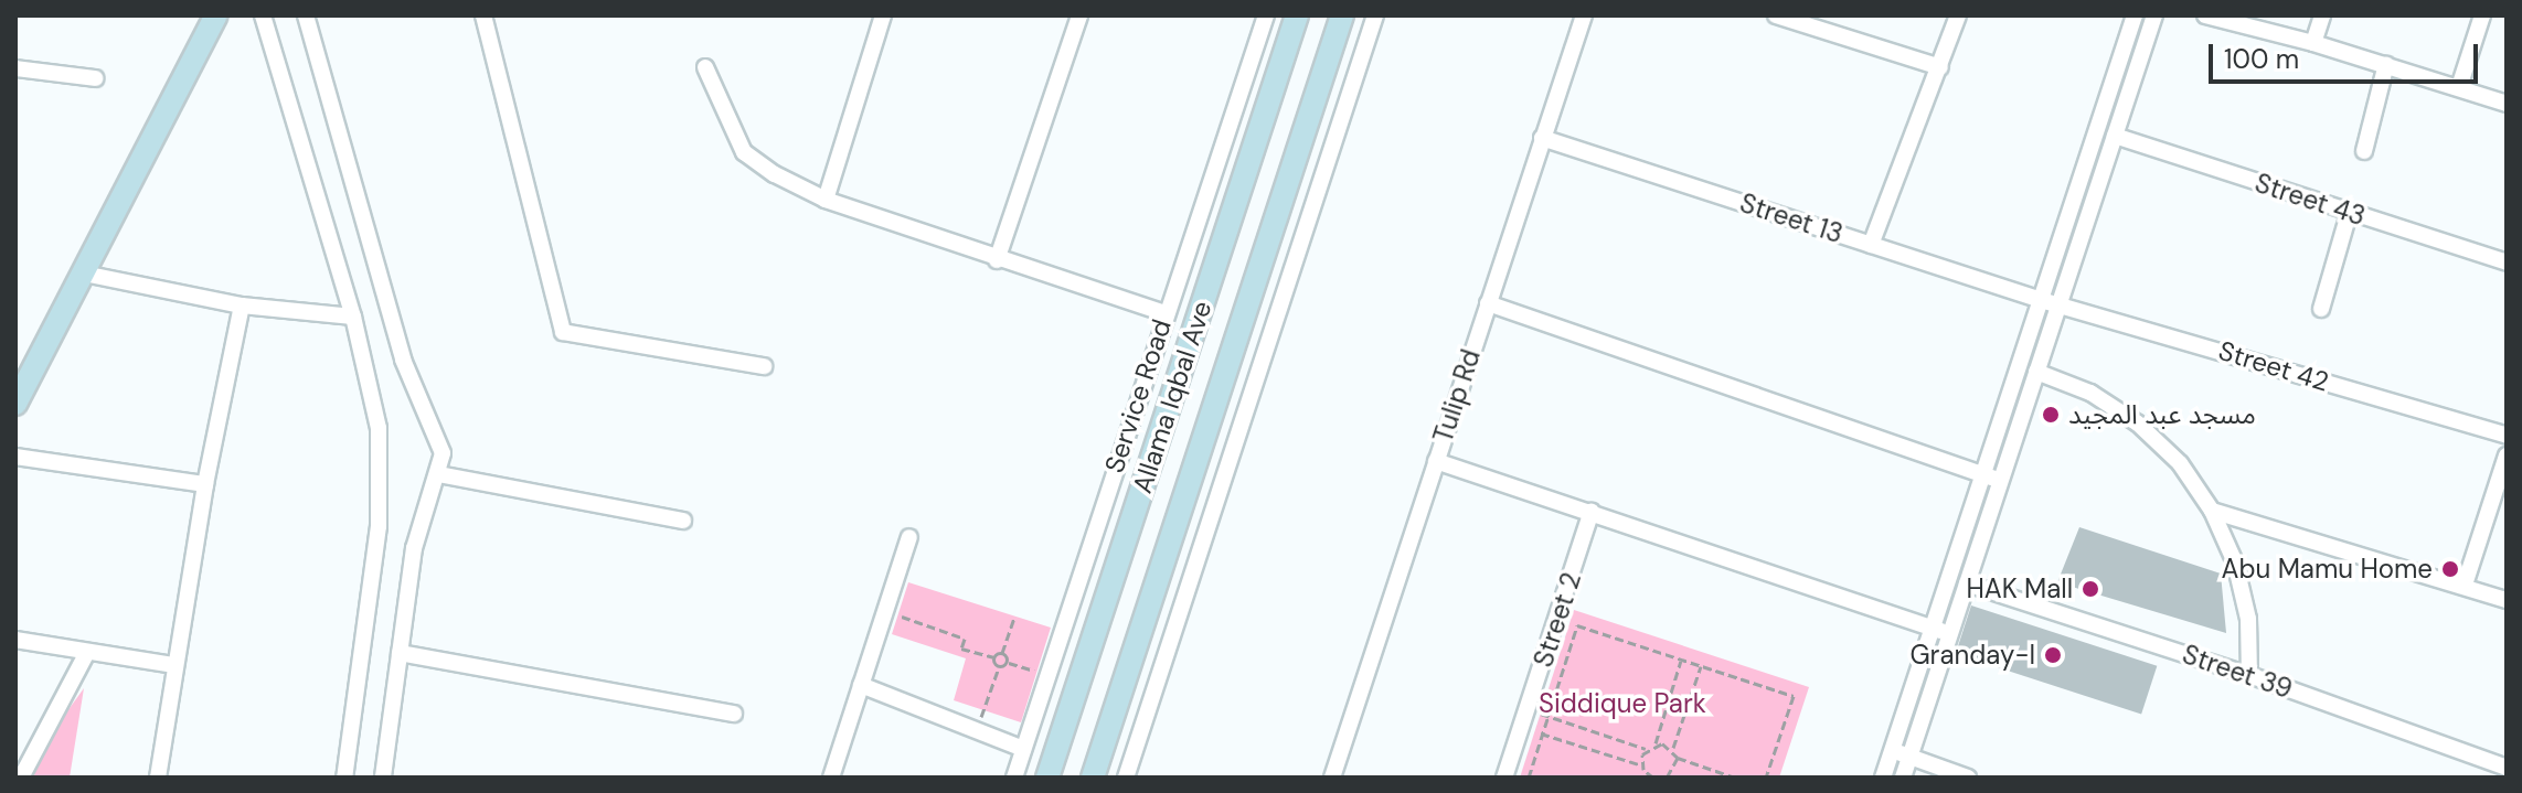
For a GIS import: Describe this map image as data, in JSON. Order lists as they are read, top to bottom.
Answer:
{
  "streets": {
    "main road": ["Allama Iqbal Ave"],
    "street": [
      "Street 43",
      "Street 13",
      "Street 42",
      "Service Road",
      "Tulip Rd",
      "Street 2",
      "Street 39"
    ]
  },
  "crossings": [
    ["Street 13", "Street 42"],
    ["Street 13", "Tulip Rd"]
  ],
  "parks": ["Siddique Park"],
  "places": [
    "مسجد عبد المجید",
    "Abu Mamu Home",
    "HAK Mall",
    "Granday-I"
  ],
  "scale_bar": "100 m"
}
